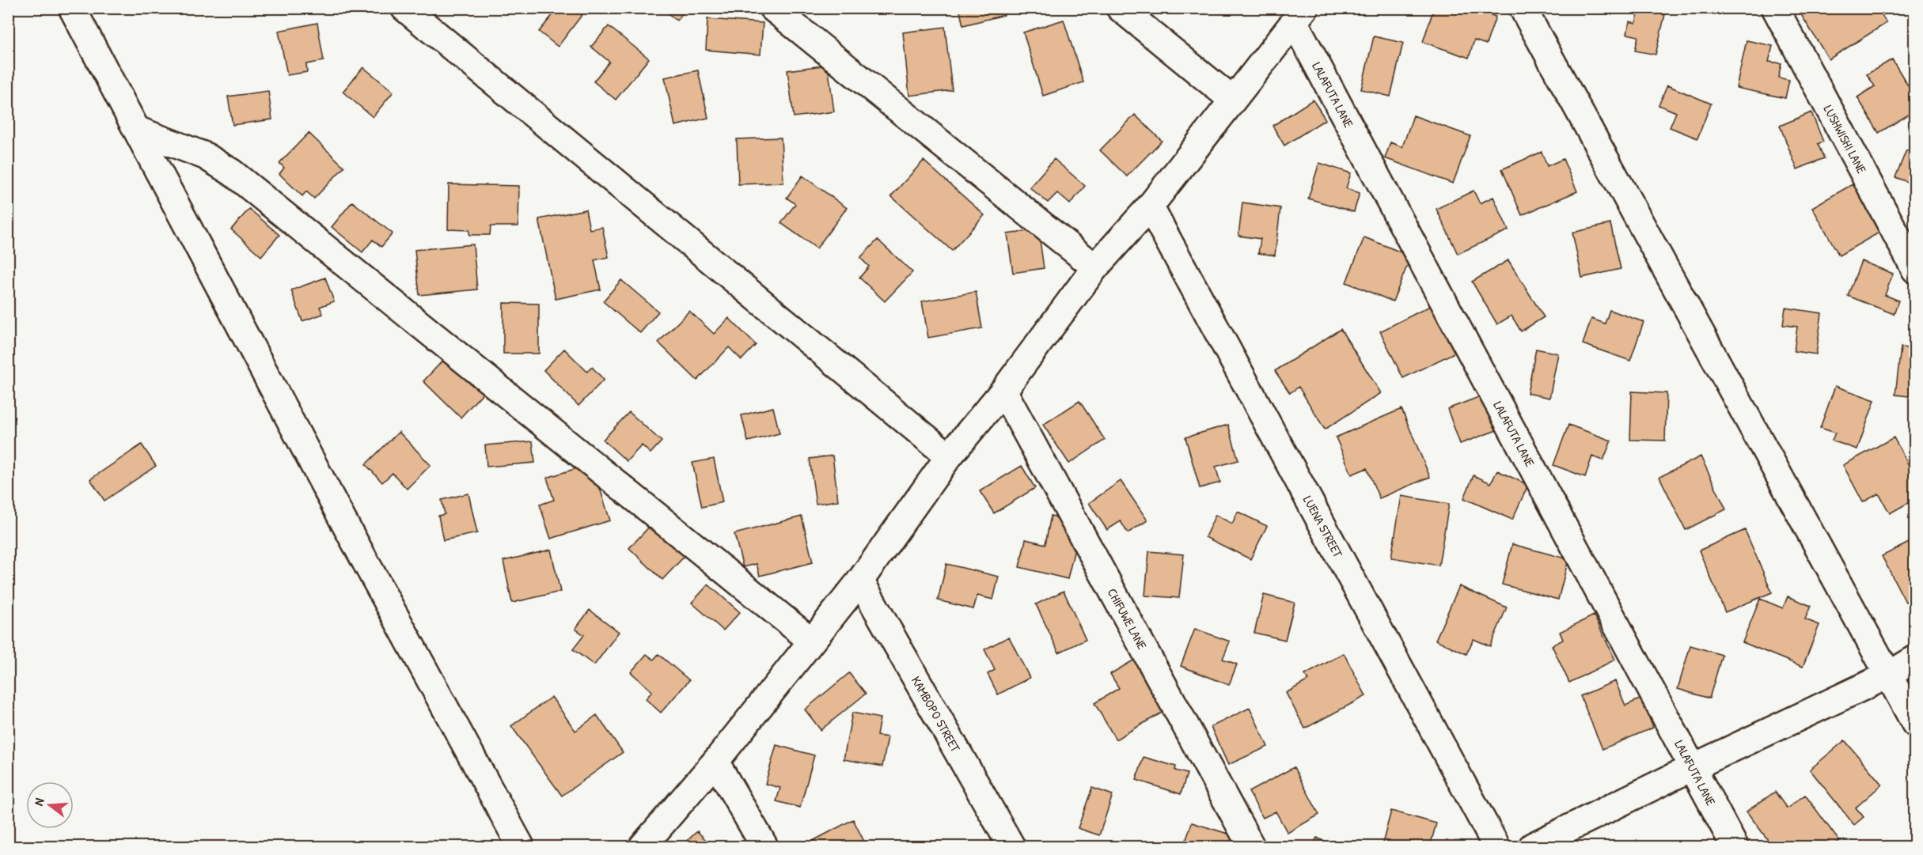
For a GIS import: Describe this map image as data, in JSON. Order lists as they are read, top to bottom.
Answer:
{
  "streets": {
    "street": [
      "LALAFUTA LANE",
      "LUSHWISHI LANE",
      "LUENA STREET",
      "CHIFUWE LANE",
      "KAMBOPO STREET"
    ]
  },
  "north": "left"
}
